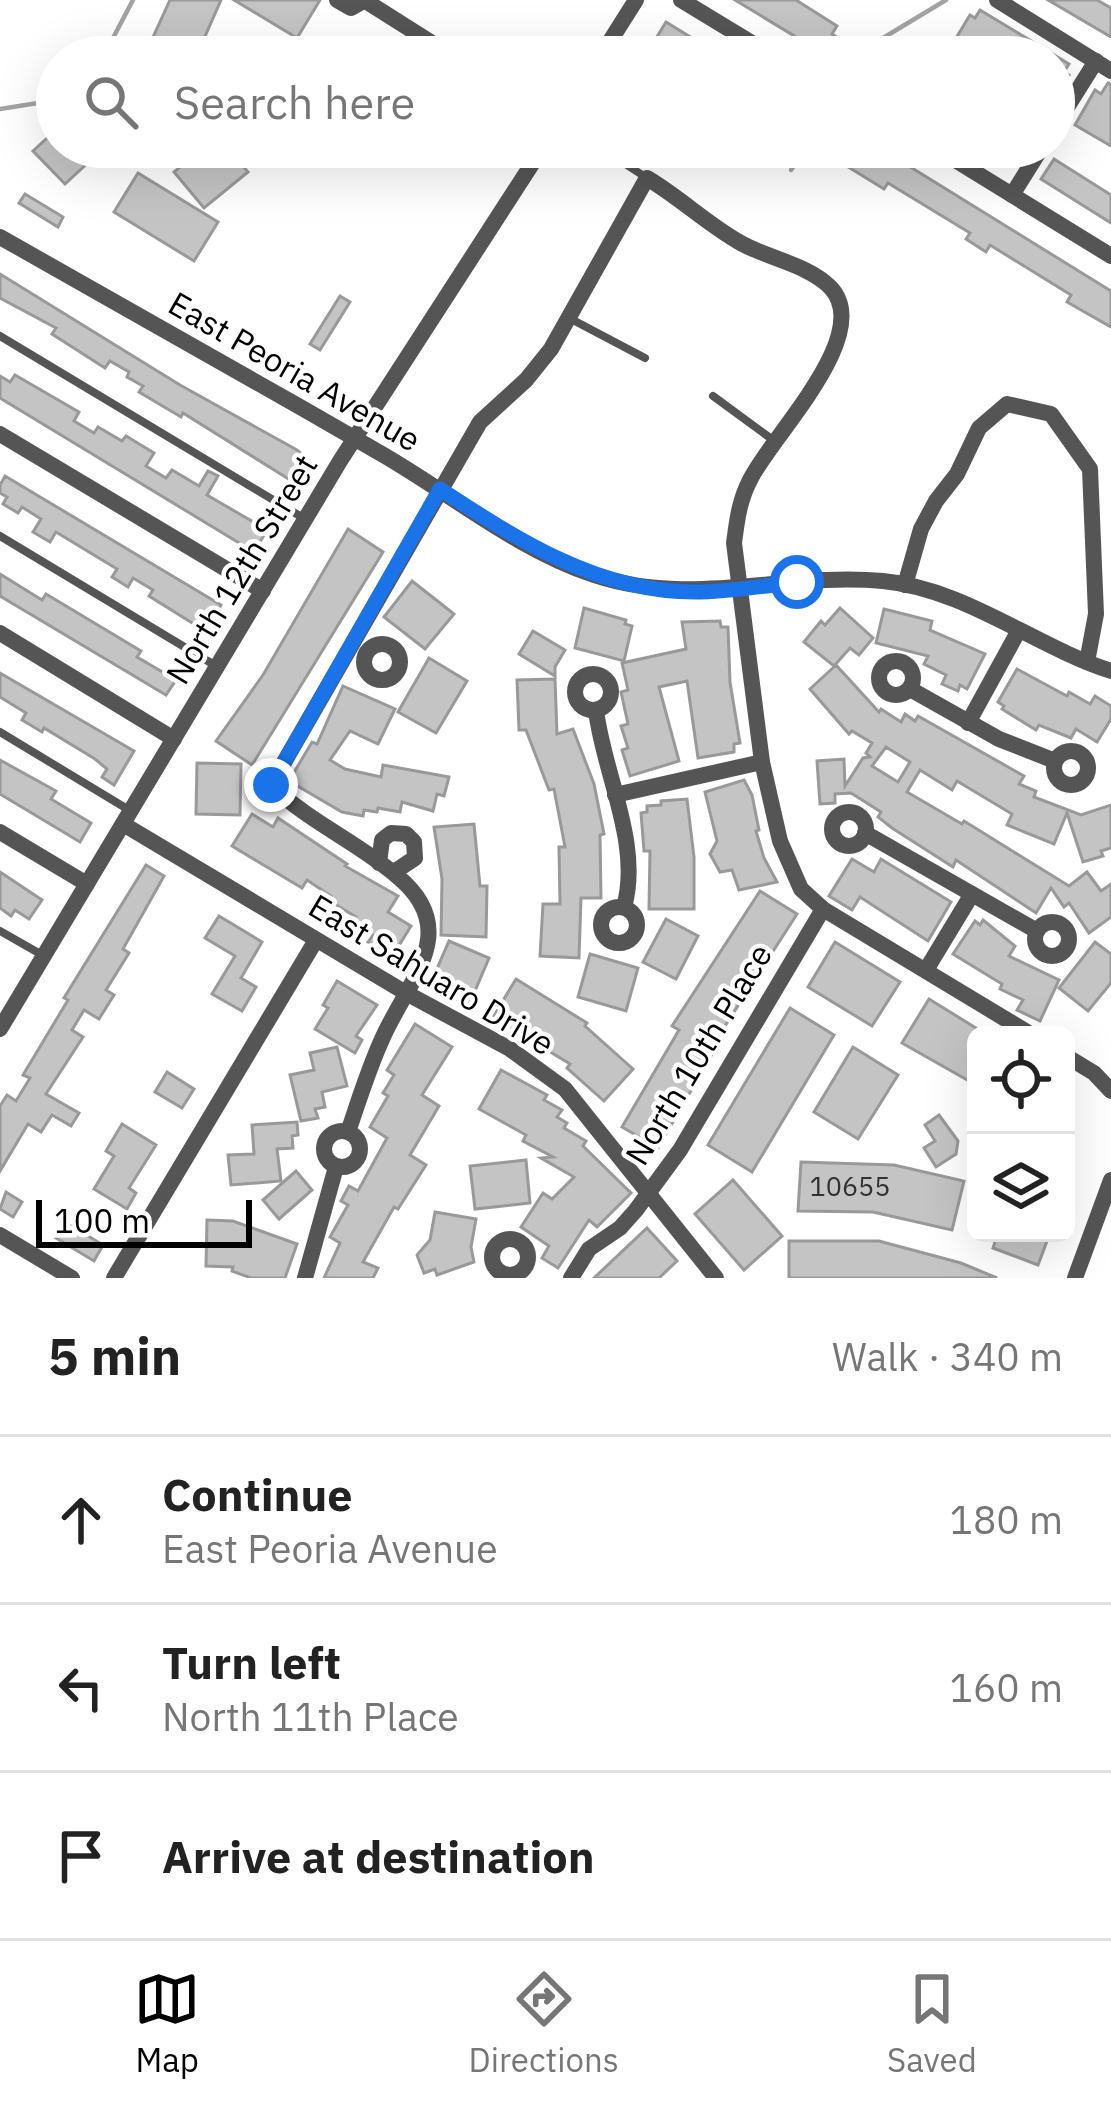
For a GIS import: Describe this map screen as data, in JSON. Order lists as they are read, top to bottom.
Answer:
{
  "streets": {
    "street": [
      "East Peoria Avenue",
      "North 12th Street",
      "East Sahuaro Drive",
      "North 10th Place"
    ]
  },
  "crossings": [
    ["East Peoria Avenue", "North 12th Street"],
    ["North 12th Street", "East Sahuaro Drive"],
    ["East Sahuaro Drive", "North 10th Place"]
  ],
  "house_numbers": ["10655"],
  "scale_bar": "100 m",
  "page": {
    "search": "Search here",
    "scale": "100 m",
    "heading": ["5 min", "Walk · 340 m"],
    "list": [
      ["Continue", "East Peoria Avenue", "180 m"],
      ["Turn left", "North 11th Place", "160 m"],
      "Arrive at destination"
    ],
    "nav": ["Map", "Directions", "Saved"]
  }
}
